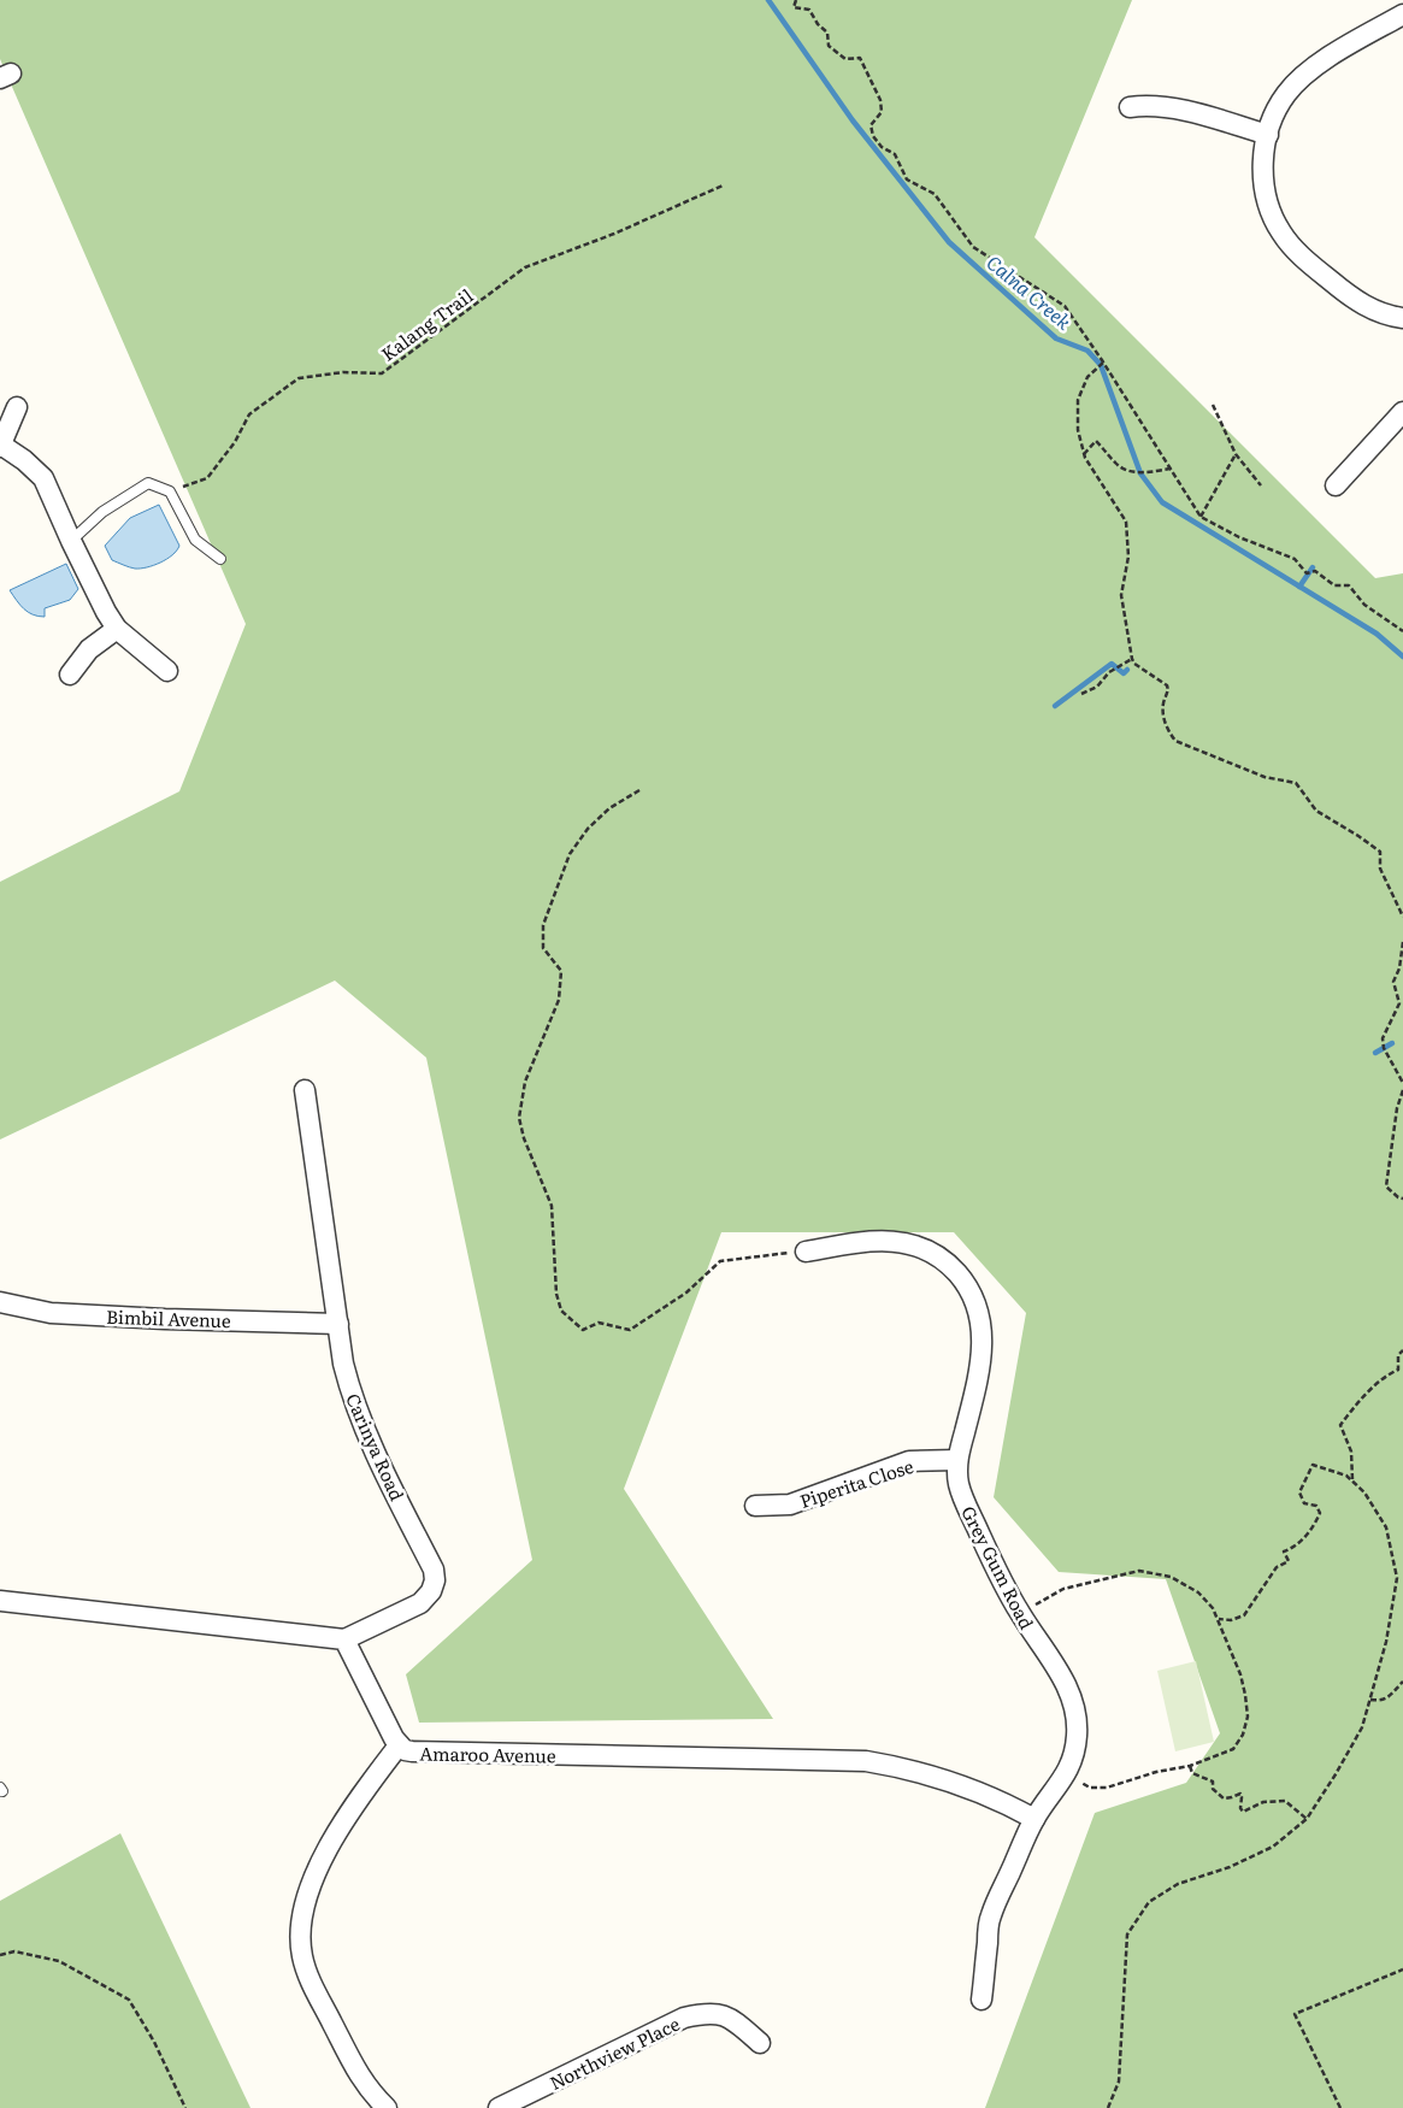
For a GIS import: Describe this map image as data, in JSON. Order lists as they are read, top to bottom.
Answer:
{
  "streets": {
    "street": [
      "Bimbil Avenue",
      "Carinya Road",
      "Piperita Close",
      "Grey Gum Road",
      "Amaroo Avenue",
      "Northview Place"
    ],
    "path": ["Kalang Trail"]
  },
  "crossings": [
    ["Bimbil Avenue", "Carinya Road"],
    ["Carinya Road", "Amaroo Avenue"],
    ["Piperita Close", "Grey Gum Road"],
    ["Grey Gum Road", "Amaroo Avenue"]
  ],
  "water": ["Calna Creek"]
}
